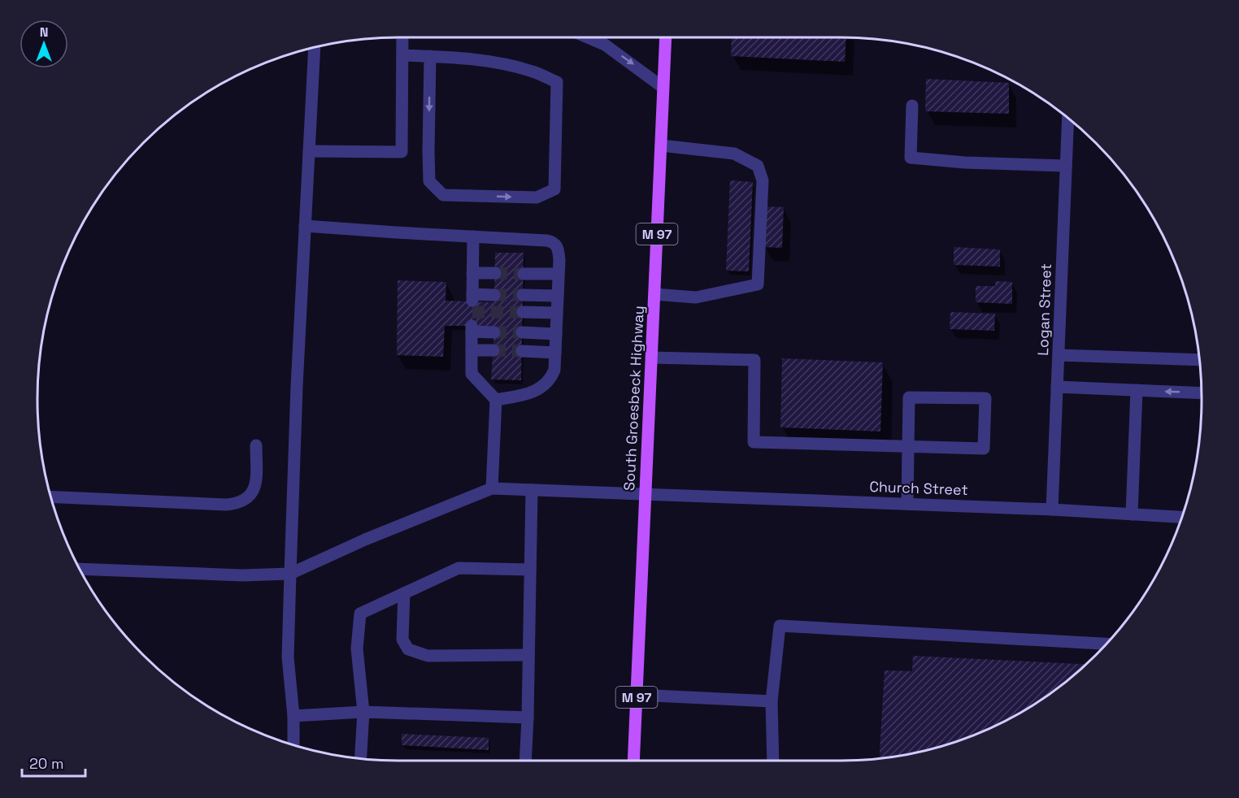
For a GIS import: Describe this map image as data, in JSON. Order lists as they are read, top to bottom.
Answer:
{
  "streets": {
    "main road": ["M 97", "South Groesbeck Highway"],
    "street": ["Logan Street", "Church Street"]
  },
  "crossings": [
    ["Logan Street", "Church Street"],
    ["South Groesbeck Highway", "Church Street"]
  ],
  "scale_bar": "20 m",
  "north": "top"
}
